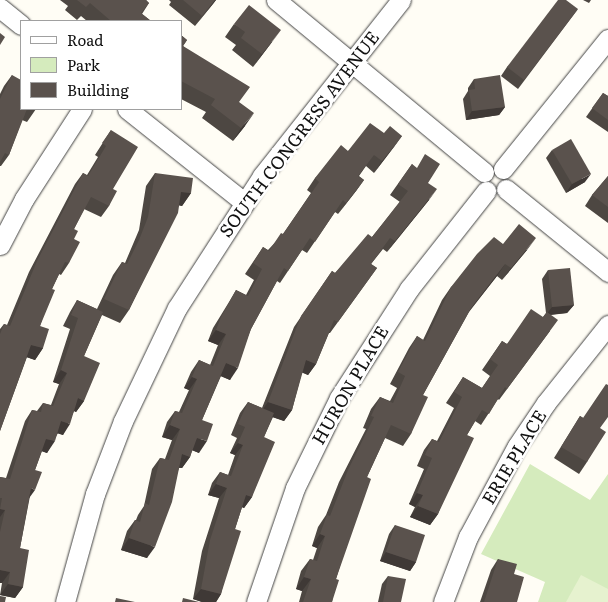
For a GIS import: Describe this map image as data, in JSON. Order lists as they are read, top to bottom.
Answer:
{
  "streets": {
    "street": ["SOUTH CONGRESS AVENUE", "HURON PLACE", "ERIE PLACE"]
  },
  "legend": ["Road", "Park", "Building"]
}
